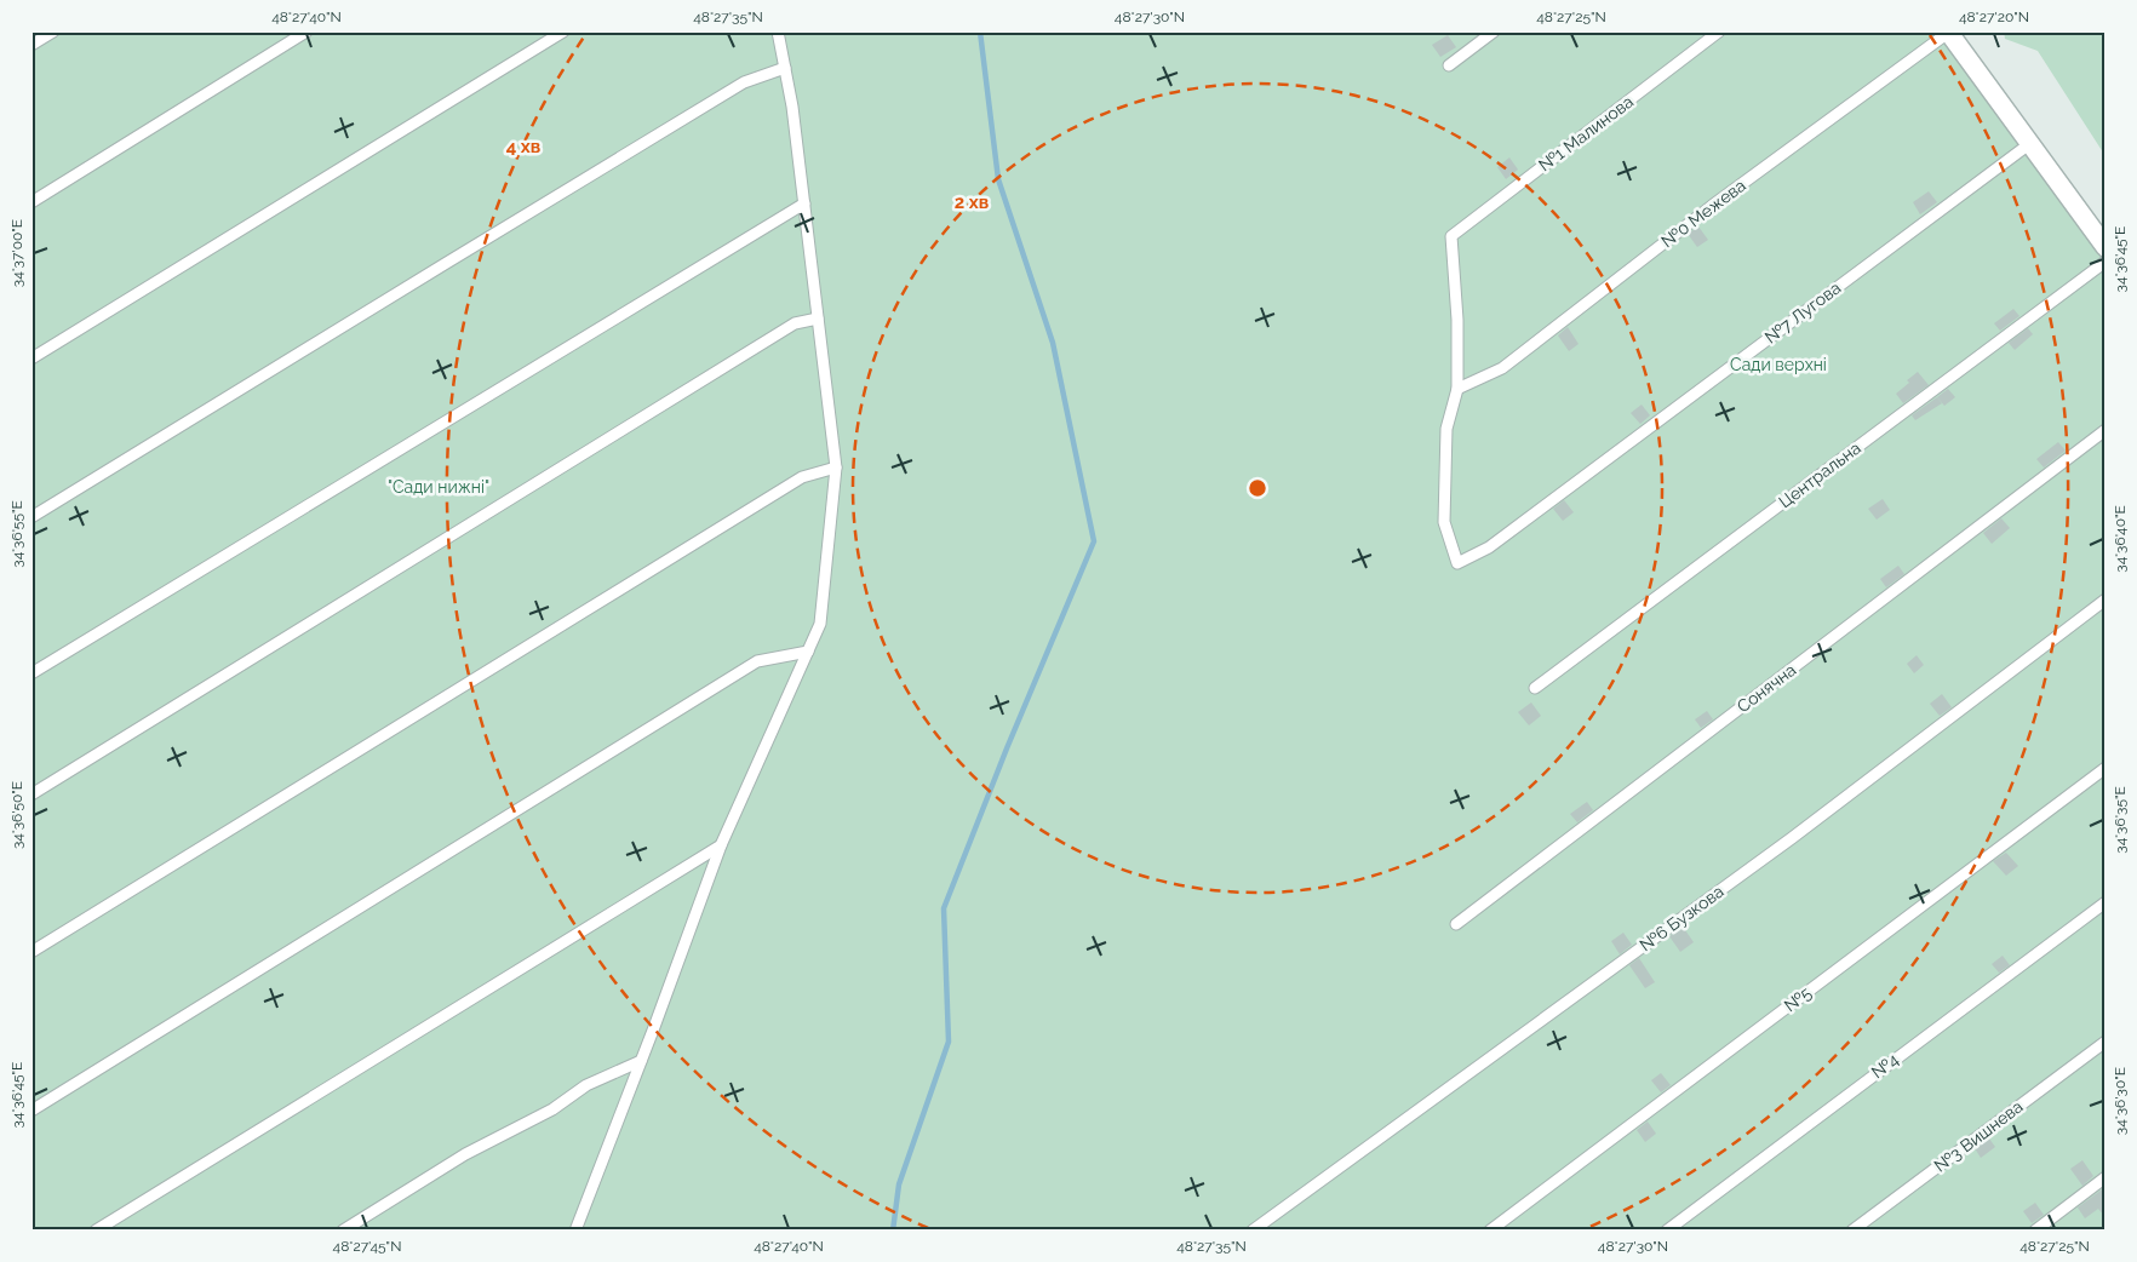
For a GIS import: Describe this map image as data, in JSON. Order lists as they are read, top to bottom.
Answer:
{
  "streets": {
    "lane": [
      "№1 Малинова",
      "№0 Межева",
      "№7 Лугова",
      "Центральна",
      "Сонячна",
      "№6 Бузкова",
      "№5",
      "№4",
      "№3 Вишнева"
    ]
  },
  "crossings": [
    ["№1 Малинова", "№0 Межева"],
    ["№1 Малинова", "№7 Лугова"],
    ["№0 Межева", "№7 Лугова"]
  ],
  "parks": ["Сади верхні", "\"Сади нижні\""],
  "coordinates": [
    "48°27'40\"N",
    "48°27'35\"N",
    "48°27'30\"N",
    "48°27'25\"N",
    "48°27'20\"N",
    "34°37'00\"E",
    "34°36'45\"E",
    "34°36'55\"E",
    "34°36'40\"E",
    "34°36'50\"E",
    "34°36'35\"E",
    "34°36'30\"E",
    "48°27'45\"N"
  ],
  "rings": ["4 хв", "2 хв"]
}
